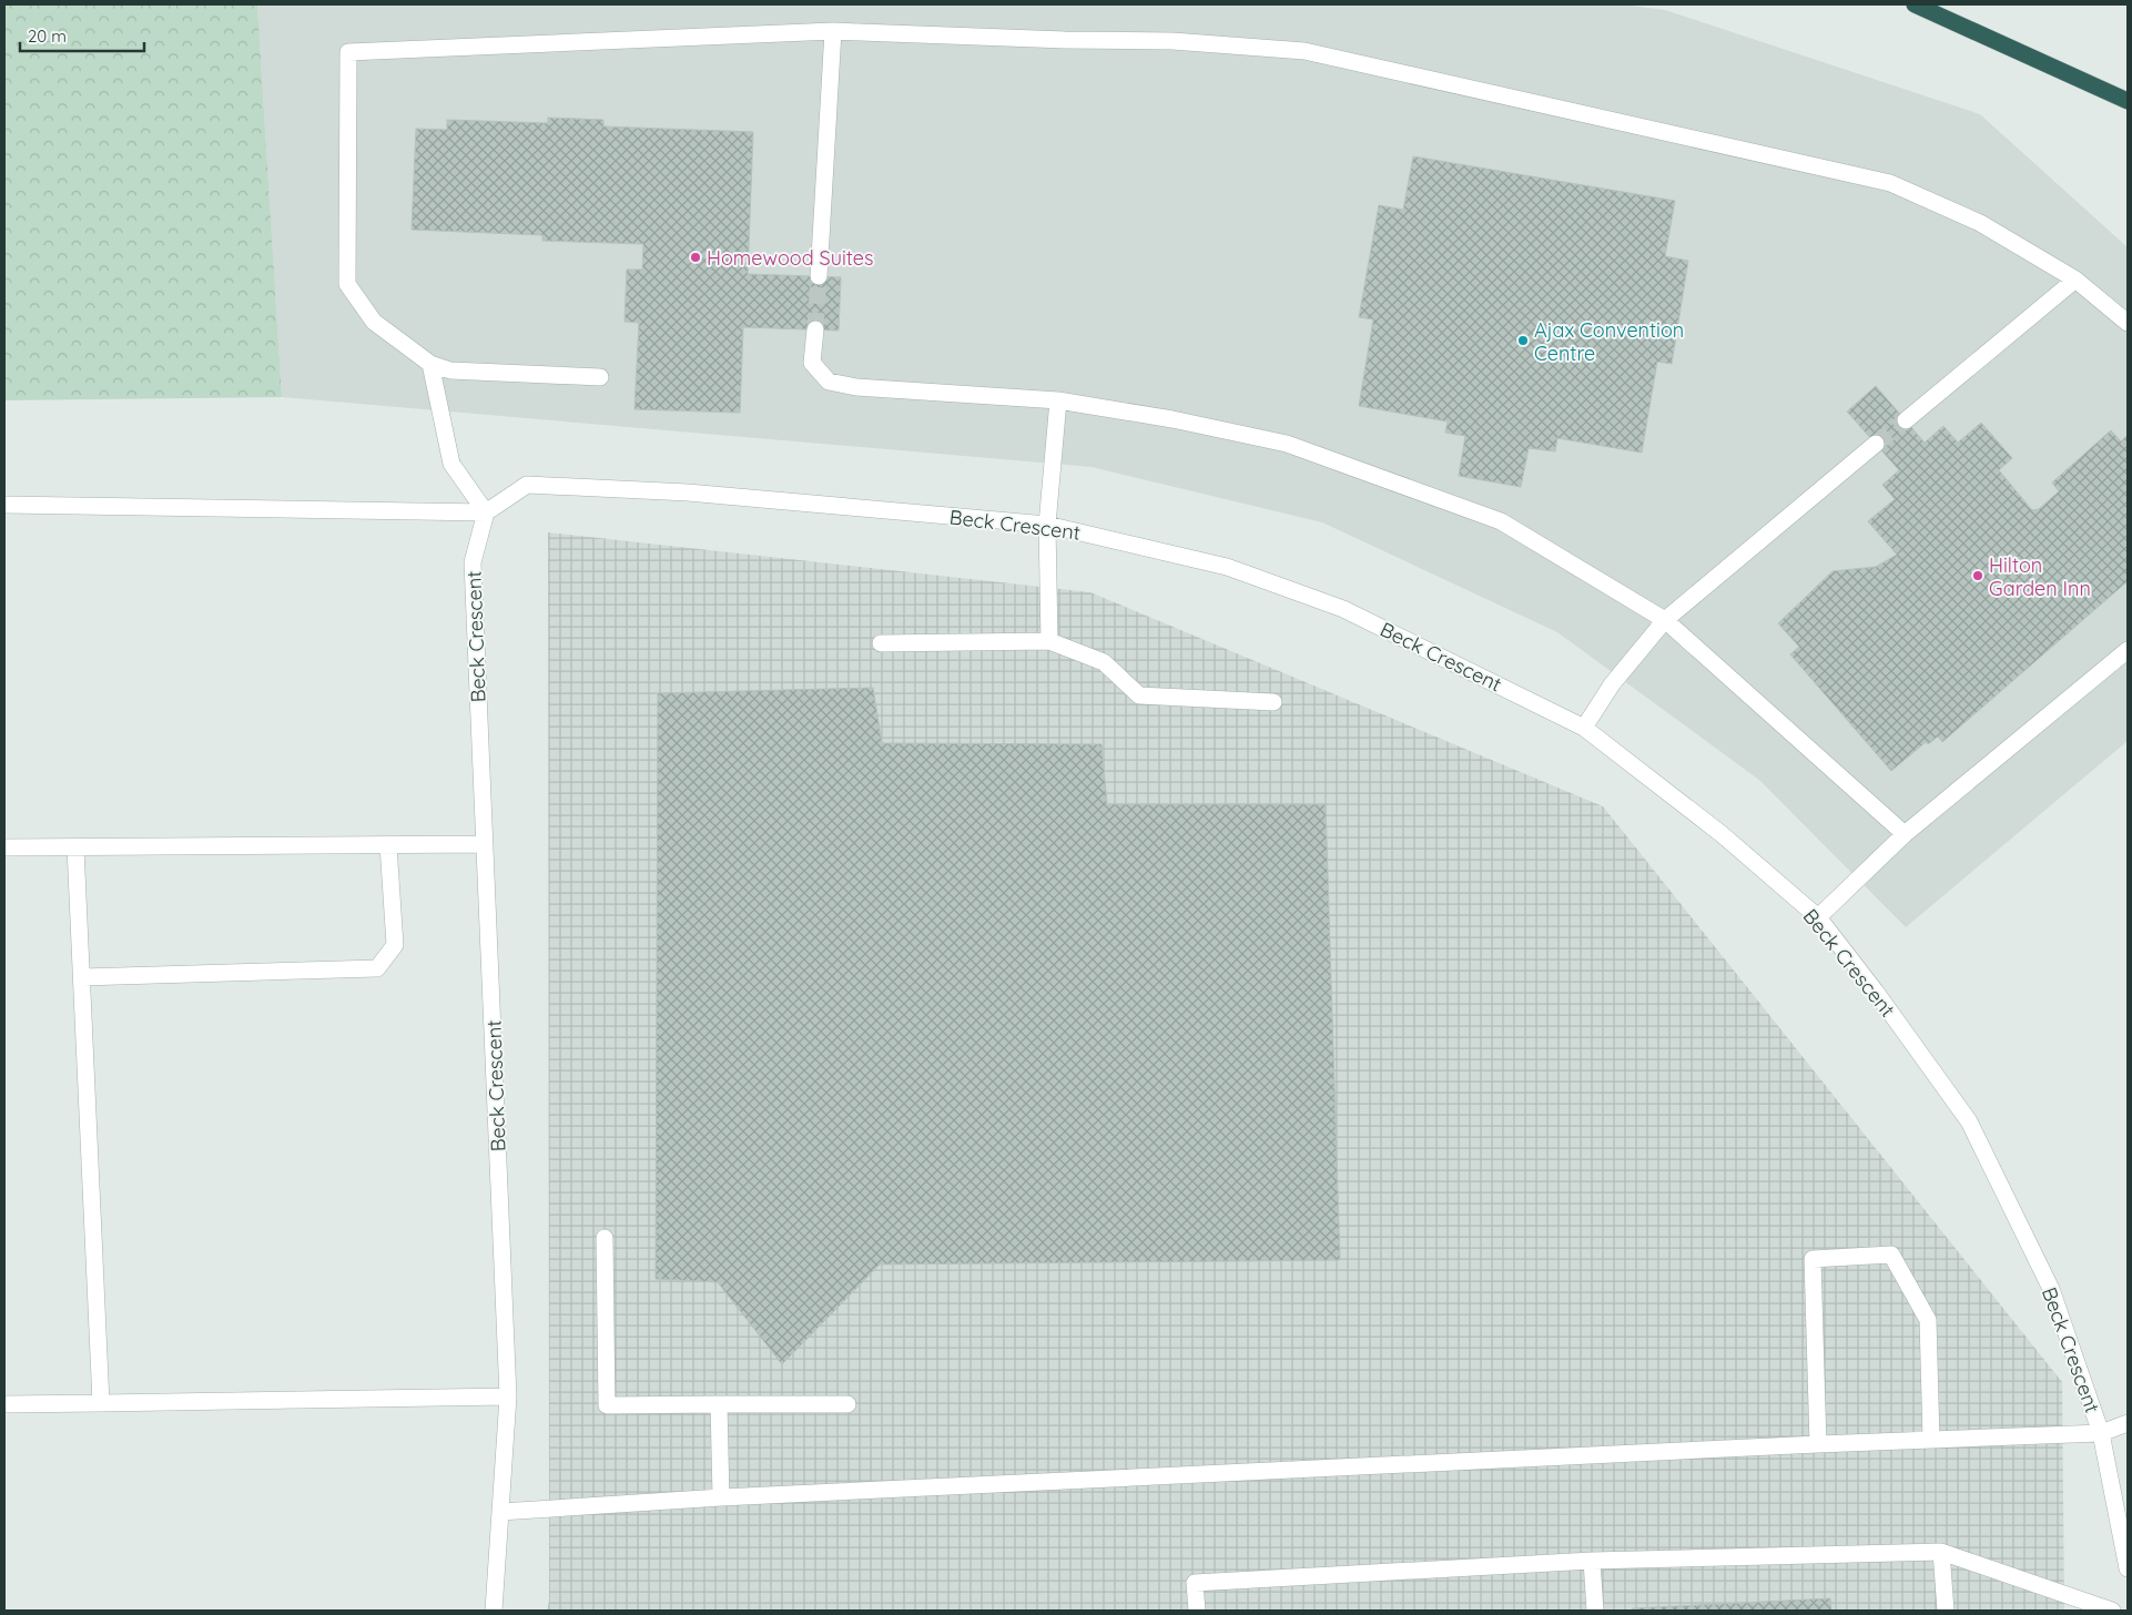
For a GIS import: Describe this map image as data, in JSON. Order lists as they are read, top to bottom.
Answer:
{
  "streets": {
    "street": ["Beck Crescent"]
  },
  "places": ["Homewood Suites", "Ajax Convention Centre", "Hilton Garden Inn"],
  "scale_bar": "20 m"
}
